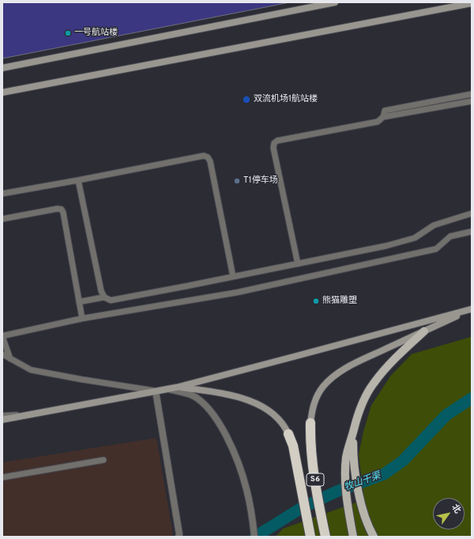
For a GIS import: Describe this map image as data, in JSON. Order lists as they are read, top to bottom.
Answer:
{
  "streets": {
    "highway": ["S6"]
  },
  "water": ["牧山干渠"],
  "places": [
    "一号航站楼",
    "双流机场1航站楼",
    "T1停车场",
    "熊猫雕塑"
  ],
  "north": "top right"
}
